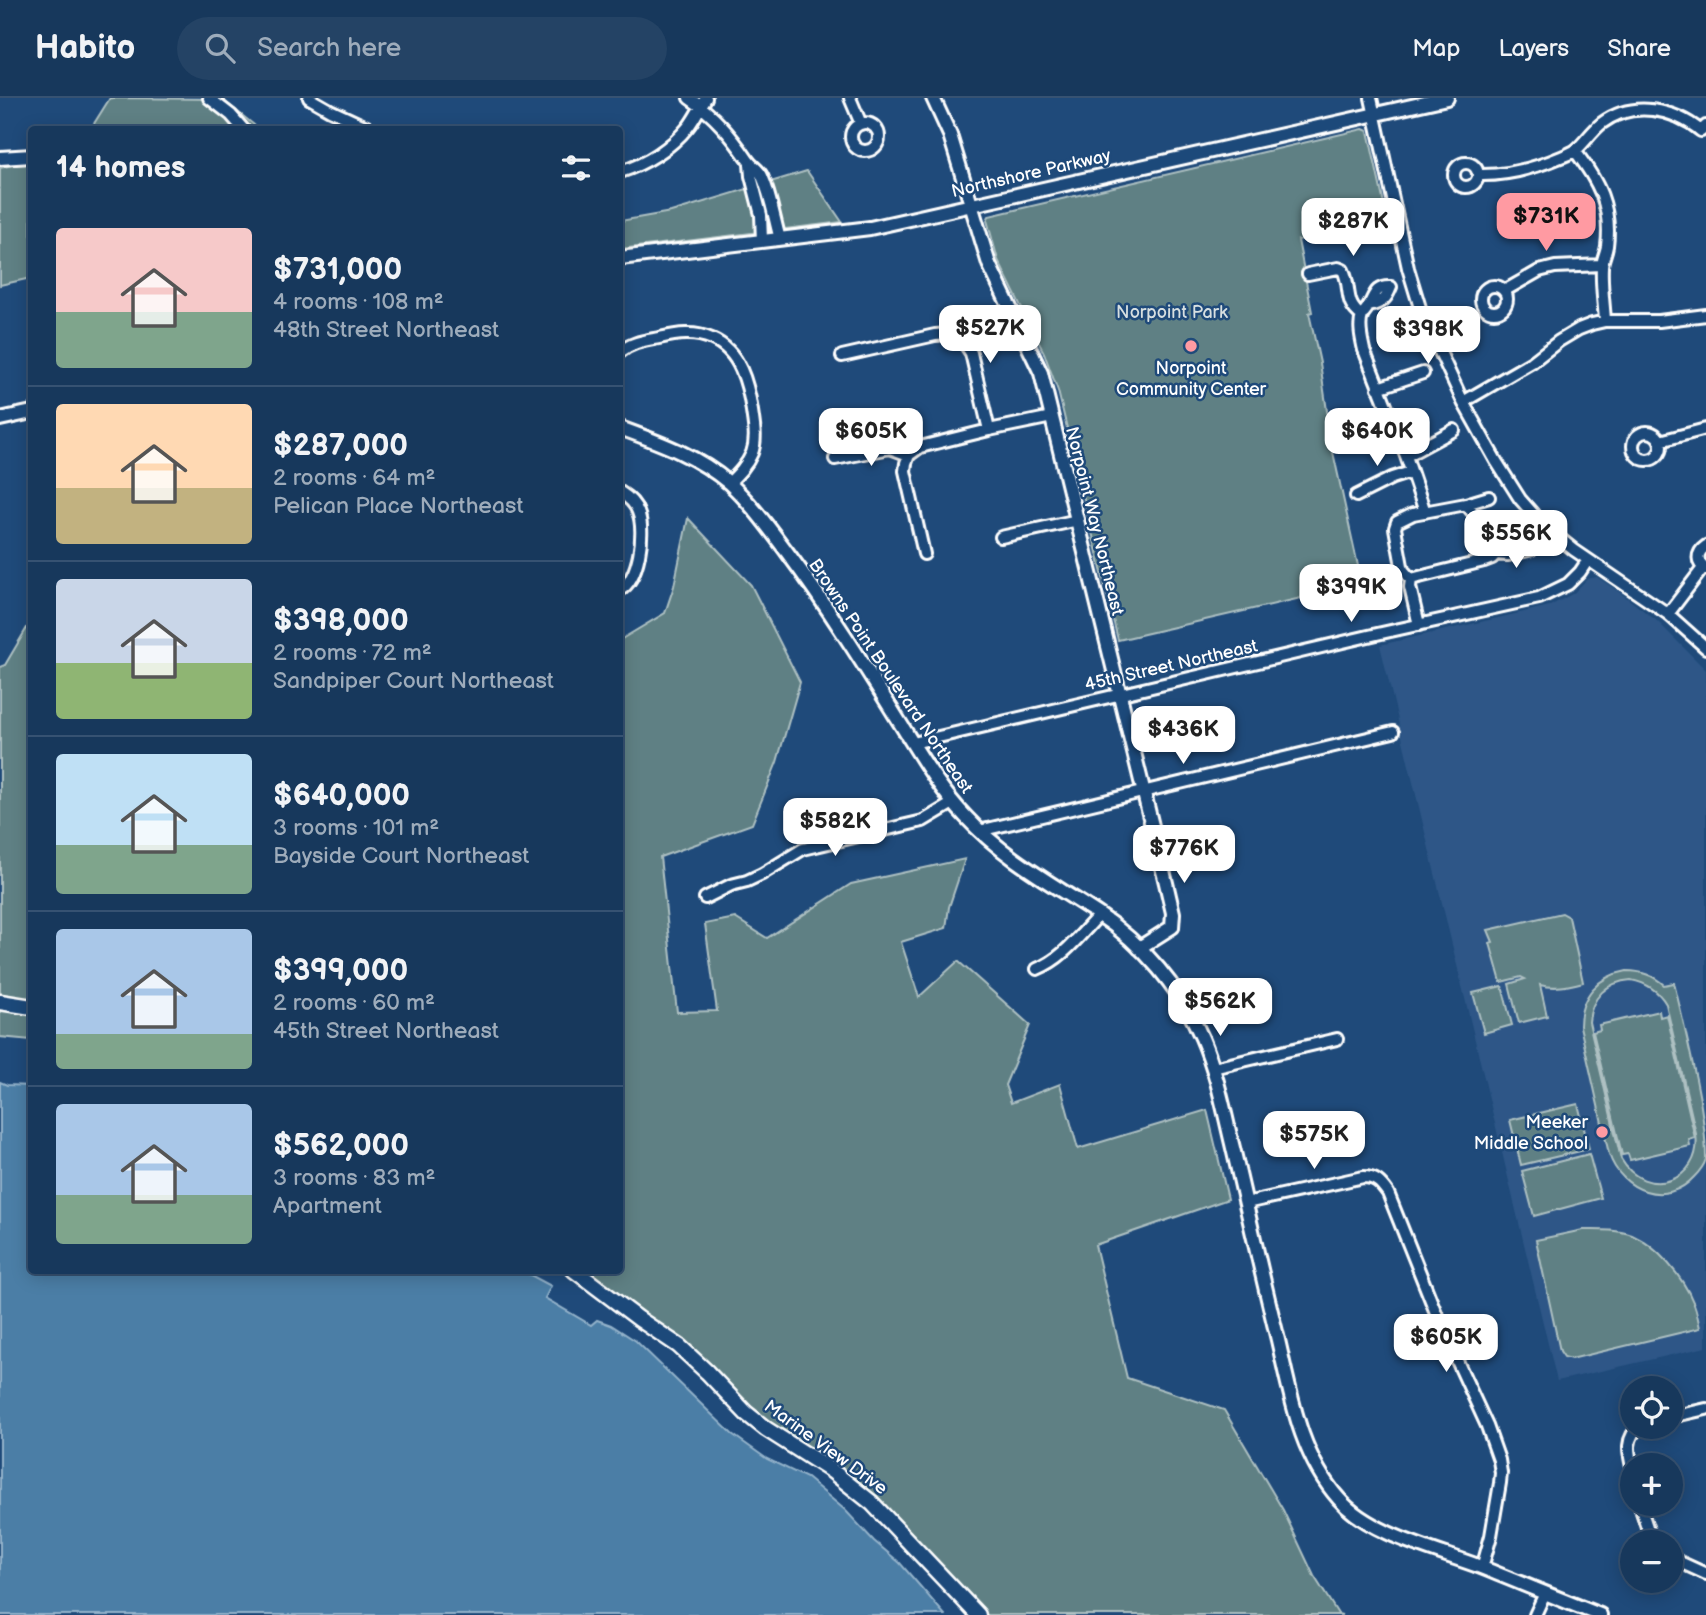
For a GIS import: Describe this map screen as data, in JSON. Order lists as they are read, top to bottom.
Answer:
{
  "streets": {
    "main road": ["Marine View Drive"],
    "street": [
      "Northshore Parkway",
      "Norpoint Way Northeast",
      "45th Street Northeast",
      "Browns Point Boulevard Northeast"
    ]
  },
  "crossings": [
    ["Northshore Parkway", "Norpoint Way Northeast"],
    ["Norpoint Way Northeast", "45th Street Northeast"],
    ["Norpoint Way Northeast", "Browns Point Boulevard Northeast"],
    ["45th Street Northeast", "Browns Point Boulevard Northeast"]
  ],
  "parks": ["Norpoint Park"],
  "places": ["Norpoint Community Center", "Meeker Middle School"],
  "page": {
    "header": "Habito",
    "search": "Search here",
    "nav": ["Map", "Layers", "Share"],
    "heading": "14 homes",
    "price": [
      "$731K",
      "$287K",
      "$527K",
      "$398K",
      "$605K",
      "$640K",
      "$556K",
      "$399K",
      "$436K",
      "$582K",
      "$776K",
      "$562K",
      "$575K",
      "$605K"
    ],
    "list": [
      {
        "name": "$731,000",
        "note": "4 rooms · 108 m² · 48th Street Northeast"
      },
      {
        "name": "$287,000",
        "note": "2 rooms · 64 m² · Pelican Place Northeast"
      },
      {
        "name": "$398,000",
        "note": "2 rooms · 72 m² · Sandpiper Court Northeast"
      },
      {
        "name": "$640,000",
        "note": "3 rooms · 101 m² · Bayside Court Northeast"
      },
      {
        "name": "$399,000",
        "note": "2 rooms · 60 m² · 45th Street Northeast"
      },
      {
        "name": "$562,000",
        "note": "3 rooms · 83 m² · Apartment"
      }
    ],
    "map_buttons": ["+", "−"]
  }
}
